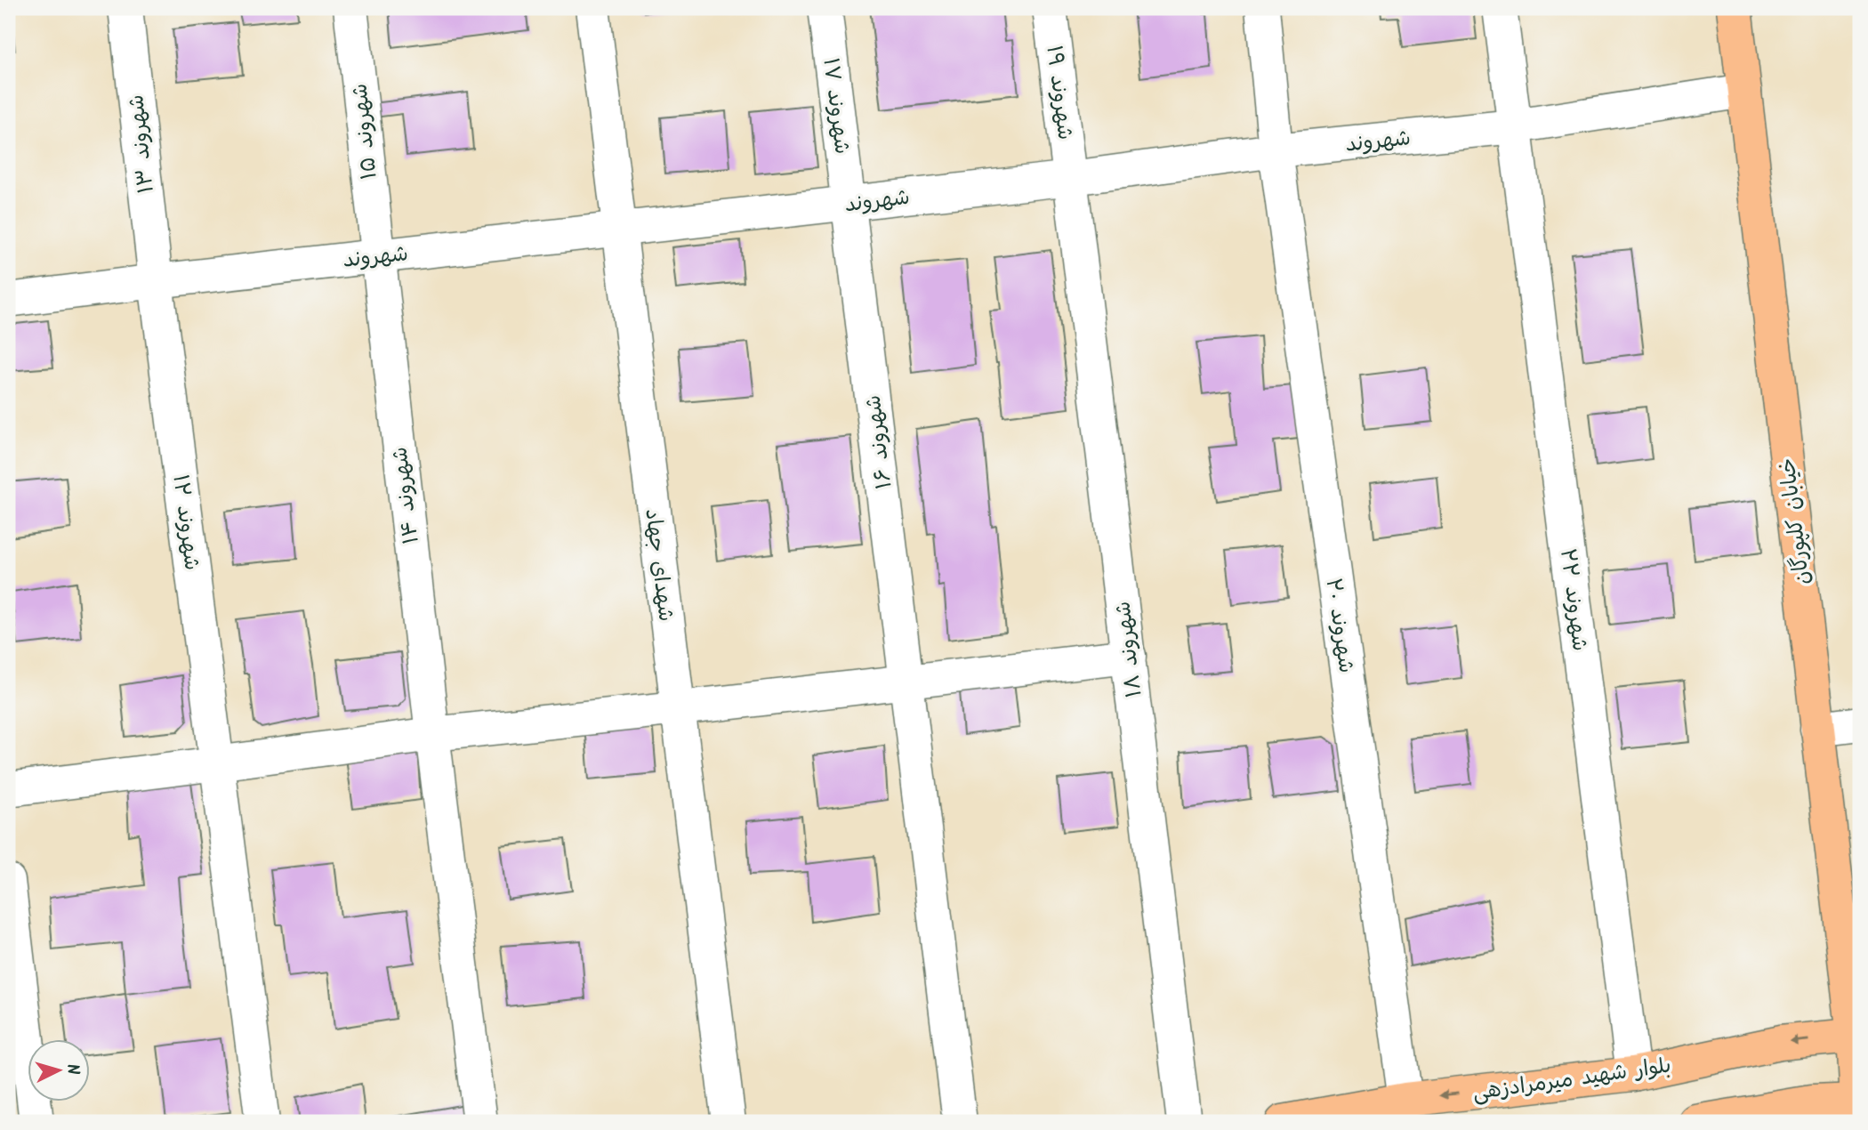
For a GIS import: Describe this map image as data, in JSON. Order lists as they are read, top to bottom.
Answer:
{
  "streets": {
    "main road": ["خیابان کلپورگان", "بلوار شهید میرمرادزهی"],
    "street": [
      "شهروند ۱۹",
      "شهروند ۱۷",
      "شهروند ۱۵",
      "شهروند",
      "شهروند ۱۳",
      "شهروند ۱۶",
      "شهروند ۱۴",
      "شهروند ۱۲",
      "شهدای جهاد",
      "شهروند ۲۲",
      "شهروند ۲۰",
      "شهروند ۱۸"
    ]
  },
  "crossings": [
    ["شهروند ۱۹", "شهروند"],
    ["شهروند ۱۹", "شهروند ۱۸"],
    ["شهروند ۱۷", "شهروند"],
    ["شهروند ۱۷", "شهروند ۱۶"],
    ["شهروند ۱۵", "شهروند"],
    ["شهروند ۱۵", "شهروند ۱۴"],
    ["شهروند", "شهروند ۱۳"],
    ["شهروند", "شهروند ۱۶"],
    ["شهروند", "شهروند ۱۴"],
    ["شهروند", "خیابان کلپورگان"],
    ["شهروند", "شهروند ۱۲"],
    ["شهروند", "شهدای جهاد"],
    ["شهروند", "شهروند ۲۲"],
    ["شهروند", "شهروند ۲۰"],
    ["شهروند", "شهروند ۱۸"],
    ["شهروند ۱۳", "شهروند ۱۲"],
    ["خیابان کلپورگان", "بلوار شهید میرمرادزهی"],
    ["شهروند ۲۲", "بلوار شهید میرمرادزهی"],
    ["شهروند ۲۰", "بلوار شهید میرمرادزهی"]
  ],
  "north": "right"
}
